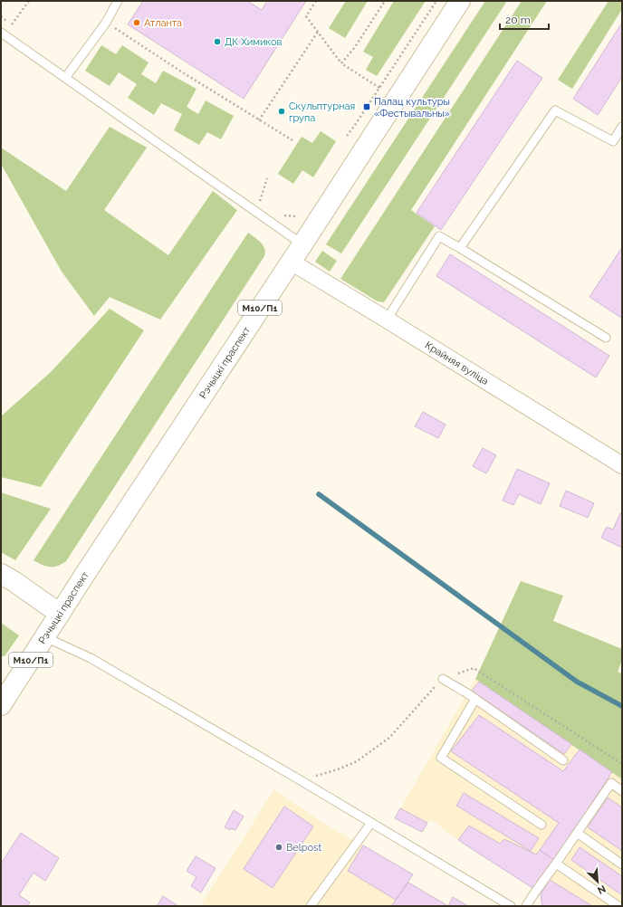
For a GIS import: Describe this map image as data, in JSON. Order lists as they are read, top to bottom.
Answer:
{
  "streets": {
    "main road": ["М10/П1", "Рэчыцкі праспект"],
    "street": ["Крайняя вуліца"]
  },
  "crossings": [
    ["Рэчыцкі праспект", "Крайняя вуліца"]
  ],
  "places": {
    "other": [
      "Атланта",
      "ДК Химиков",
      "Скульптурная група",
      "Belpost"
    ],
    "transit": ["Палац культуры «Фестывальны»"]
  },
  "scale_bar": "20 m",
  "north": "bottom right"
}
